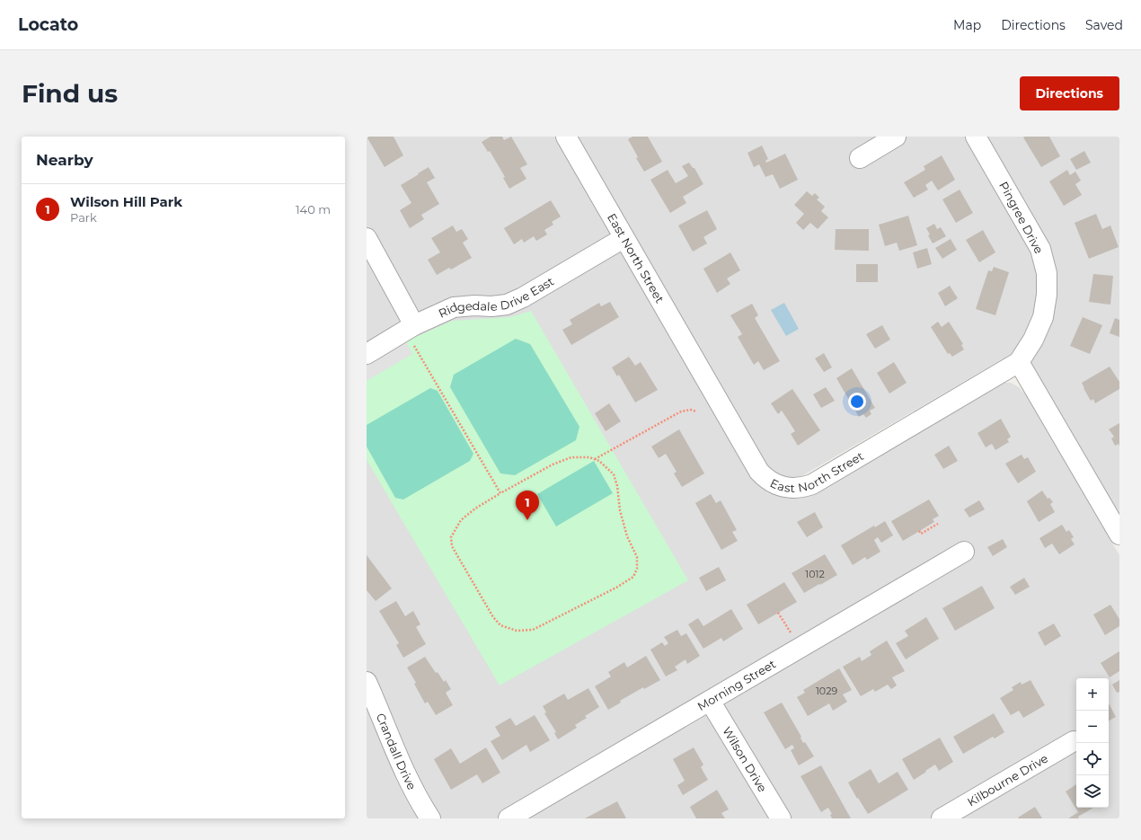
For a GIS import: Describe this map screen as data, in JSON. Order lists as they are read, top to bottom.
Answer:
{
  "streets": {
    "street": [
      "Pingree Drive",
      "East North Street",
      "Ridgedale Drive East",
      "Morning Street",
      "Crandall Drive",
      "Wilson Drive",
      "Kilbourne Drive"
    ]
  },
  "crossings": [
    ["Pingree Drive", "East North Street"],
    ["East North Street", "Ridgedale Drive East"],
    ["Morning Street", "Wilson Drive"]
  ],
  "house_numbers": ["1012", "1029"],
  "page": {
    "header": "Locato",
    "nav": ["Map", "Directions", "Saved"],
    "buttons": "Directions",
    "title": "Find us",
    "heading": "Nearby",
    "list": [
      {
        "mark": "1",
        "name": "Wilson Hill Park",
        "note": "Park",
        "value": "140 m"
      }
    ],
    "pins": "1",
    "map_buttons": ["+", "−"]
  }
}
